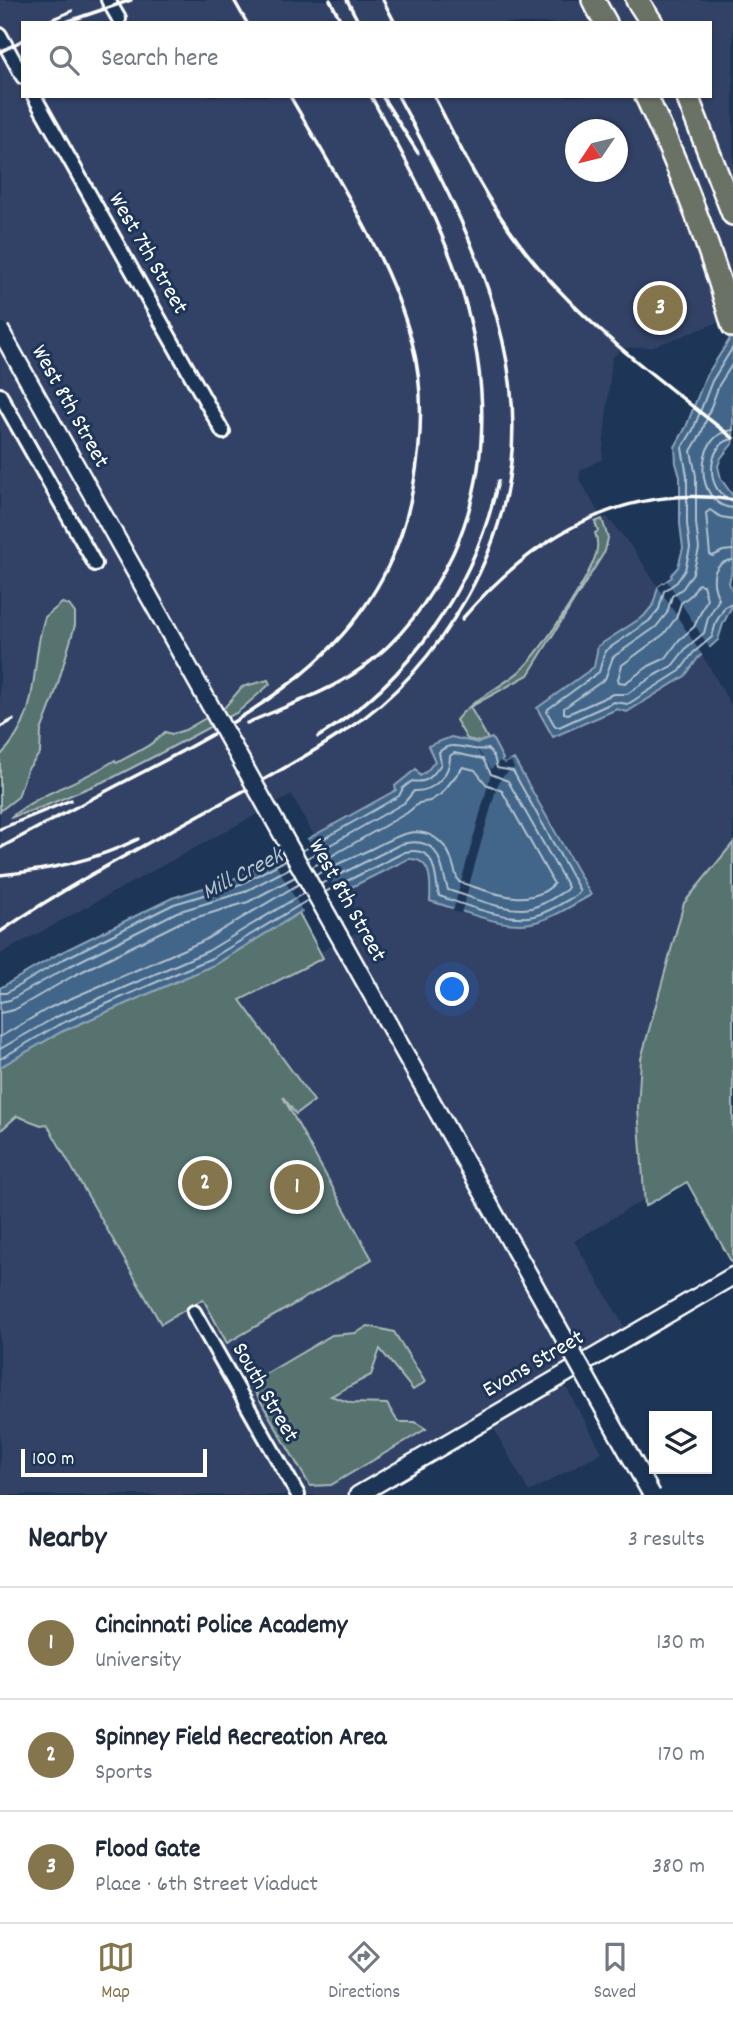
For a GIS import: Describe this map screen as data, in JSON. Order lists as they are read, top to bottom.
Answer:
{
  "streets": {
    "main road": ["West 8th Street", "Evans Street"],
    "street": ["West 7th Street", "South Street"]
  },
  "water": ["Mill Creek"],
  "scale_bar": "100 m",
  "north": "bottom left",
  "page": {
    "search": "Search here",
    "pins": ["3", "2", "1"],
    "scale": "100 m",
    "heading": ["Nearby", "3 results"],
    "list": [
      {
        "mark": "1",
        "name": "Cincinnati Police Academy",
        "note": "University",
        "value": "130 m"
      },
      {
        "mark": "2",
        "name": "Spinney Field Recreation Area",
        "note": "Sports",
        "value": "170 m"
      },
      {
        "mark": "3",
        "name": "Flood Gate",
        "note": "Place · 6th Street Viaduct",
        "value": "380 m"
      }
    ],
    "nav": ["Map", "Directions", "Saved"]
  }
}
